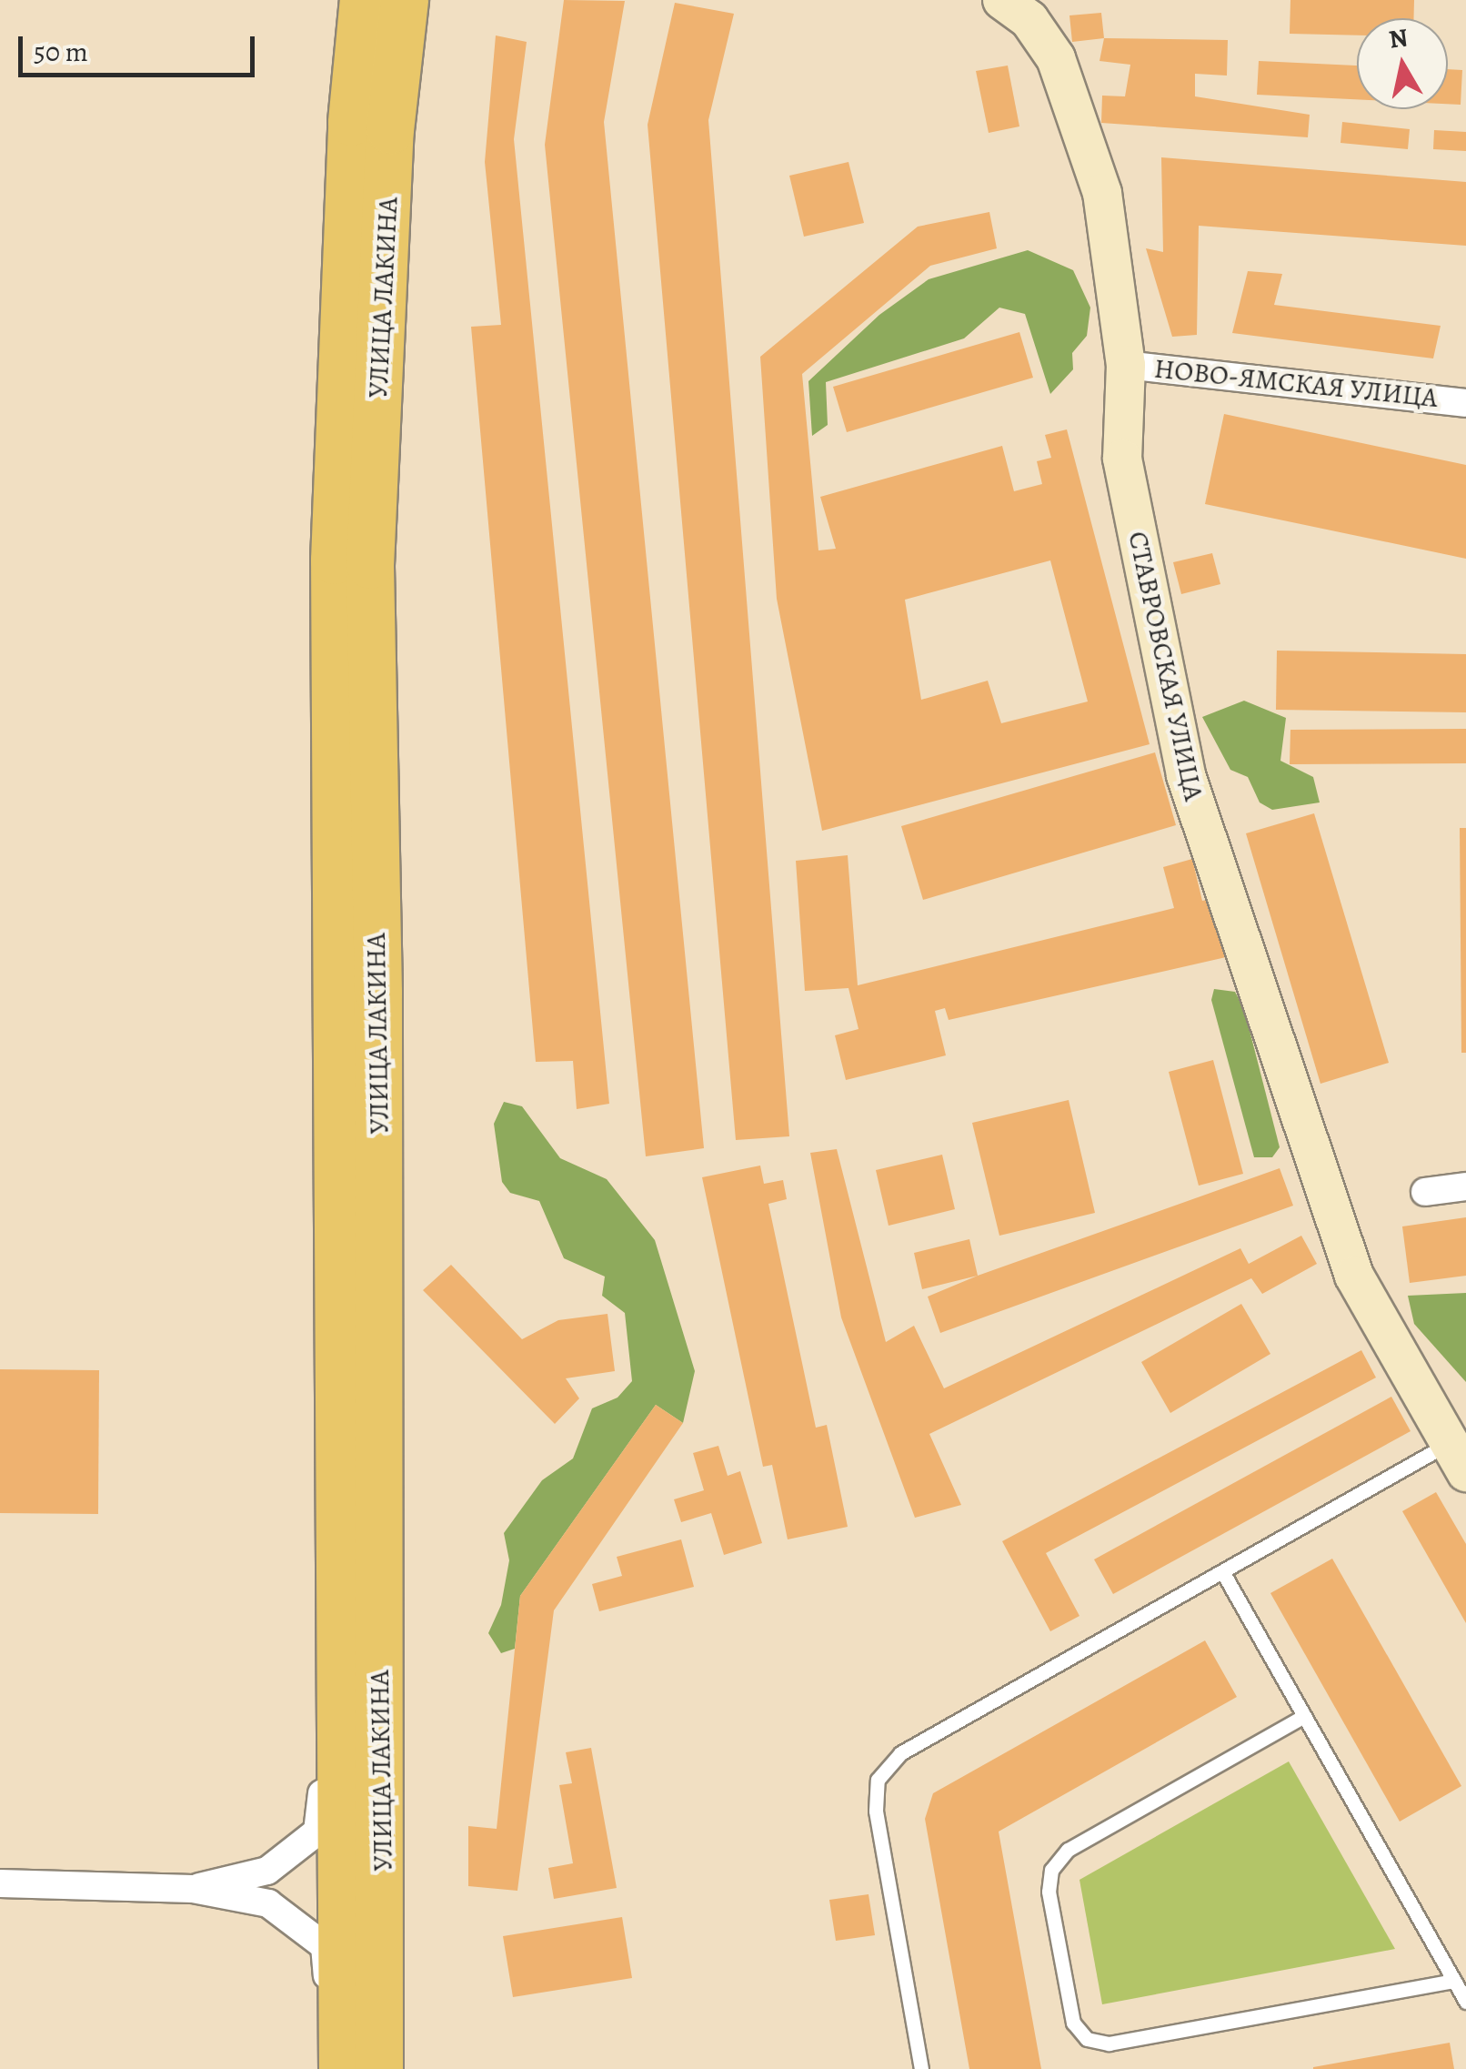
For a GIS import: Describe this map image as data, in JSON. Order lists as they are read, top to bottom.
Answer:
{
  "streets": {
    "highway": ["УЛИЦА ЛАКИНА"],
    "street": ["НОВО-ЯМСКАЯ УЛИЦА", "СТАВРОВСКАЯ УЛИЦА"]
  },
  "crossings": [
    ["НОВО-ЯМСКАЯ УЛИЦА", "СТАВРОВСКАЯ УЛИЦА"]
  ],
  "scale_bar": "50 m",
  "north": "top"
}
